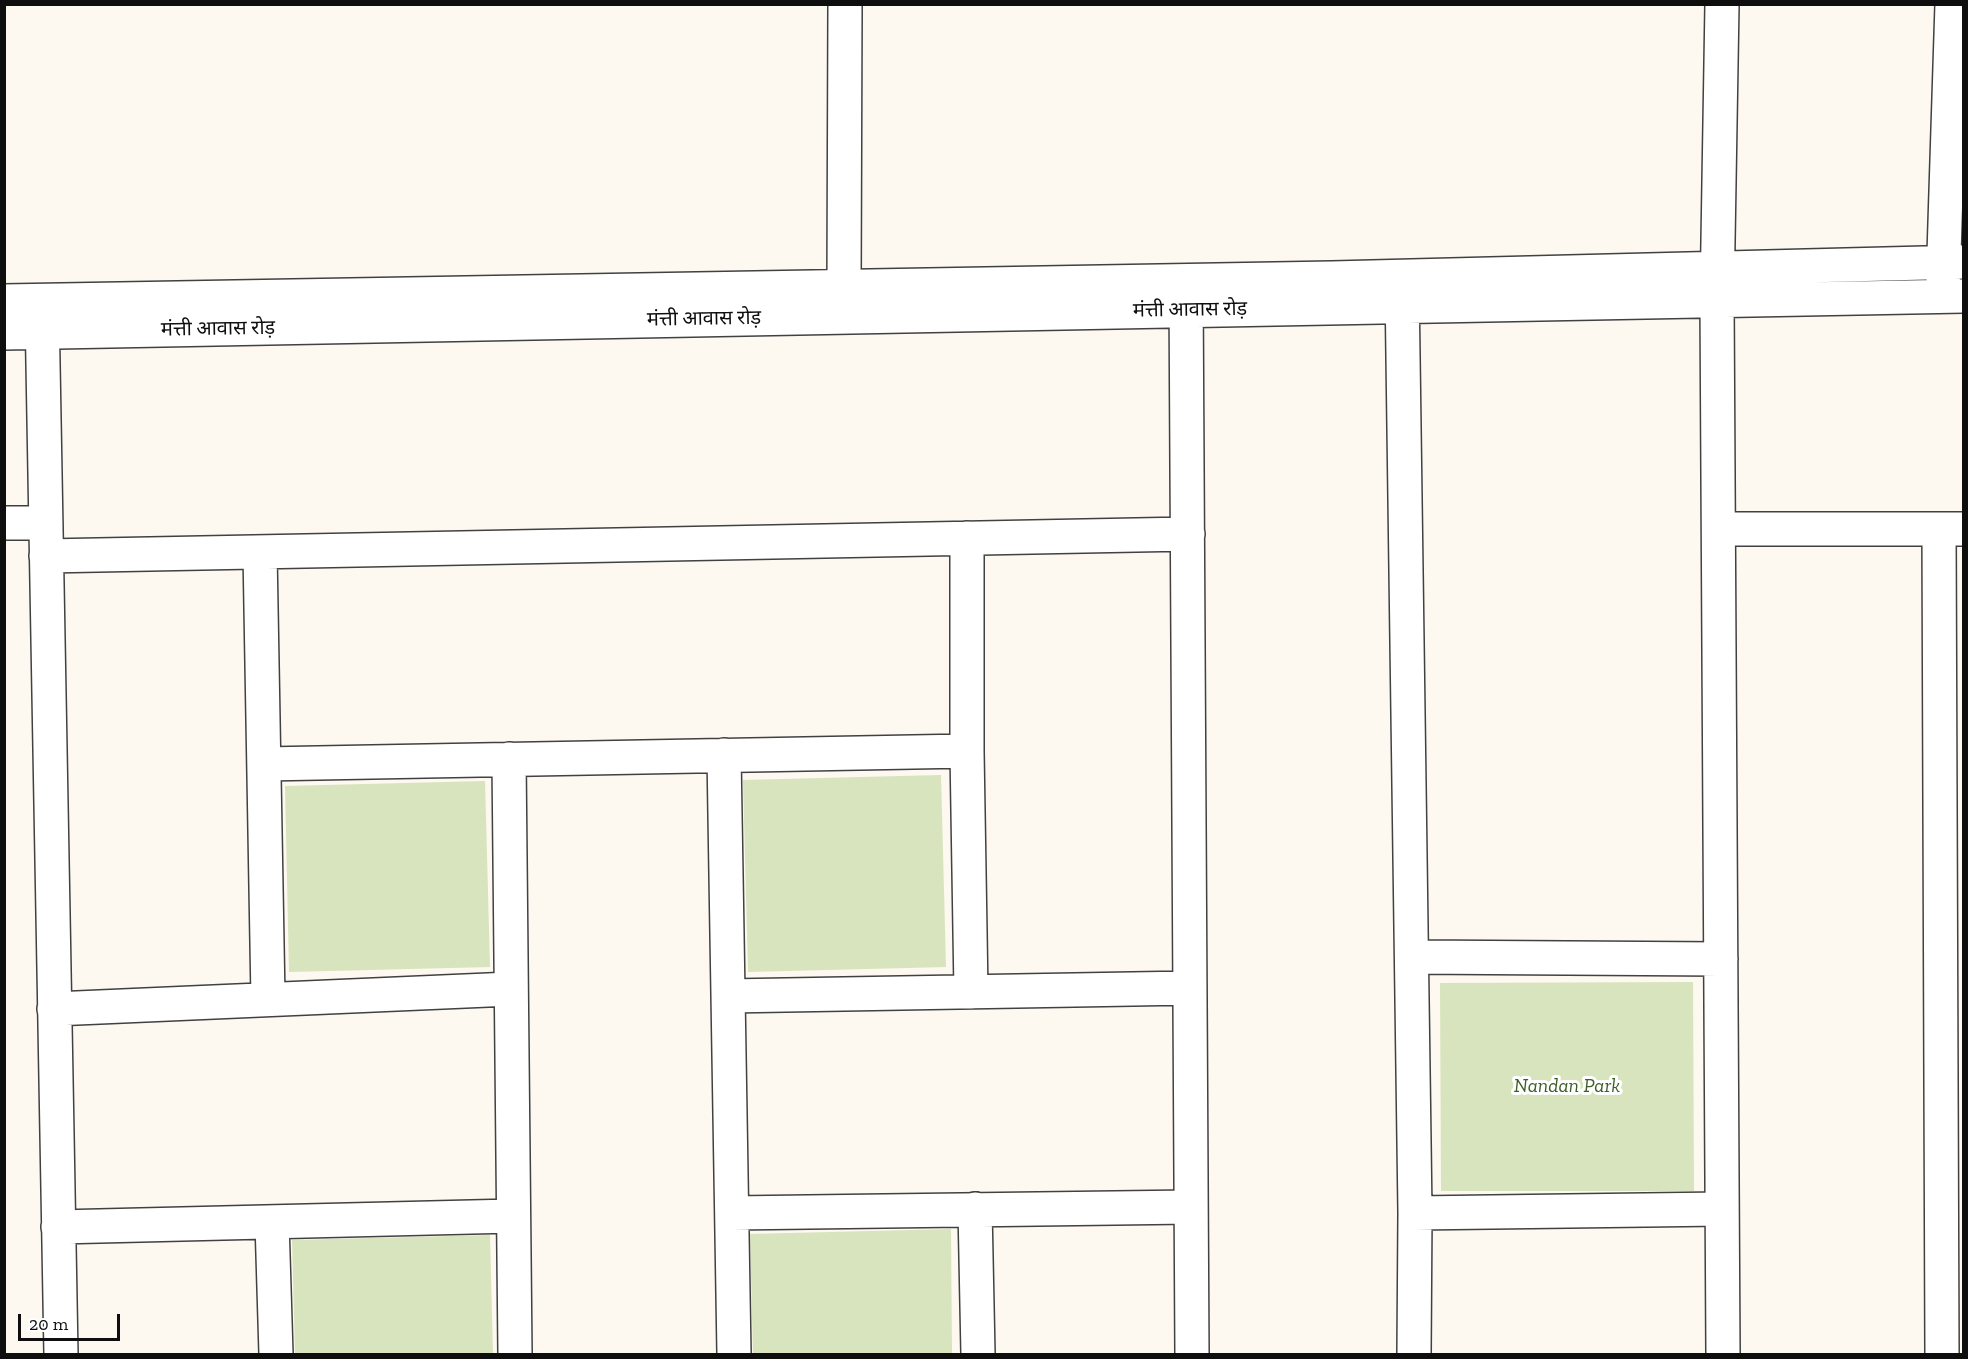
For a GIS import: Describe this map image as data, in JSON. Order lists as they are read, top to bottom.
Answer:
{
  "streets": {
    "street": ["मंत्ती आवास रोड़"]
  },
  "parks": ["Nandan Park"],
  "scale_bar": "20 m"
}
